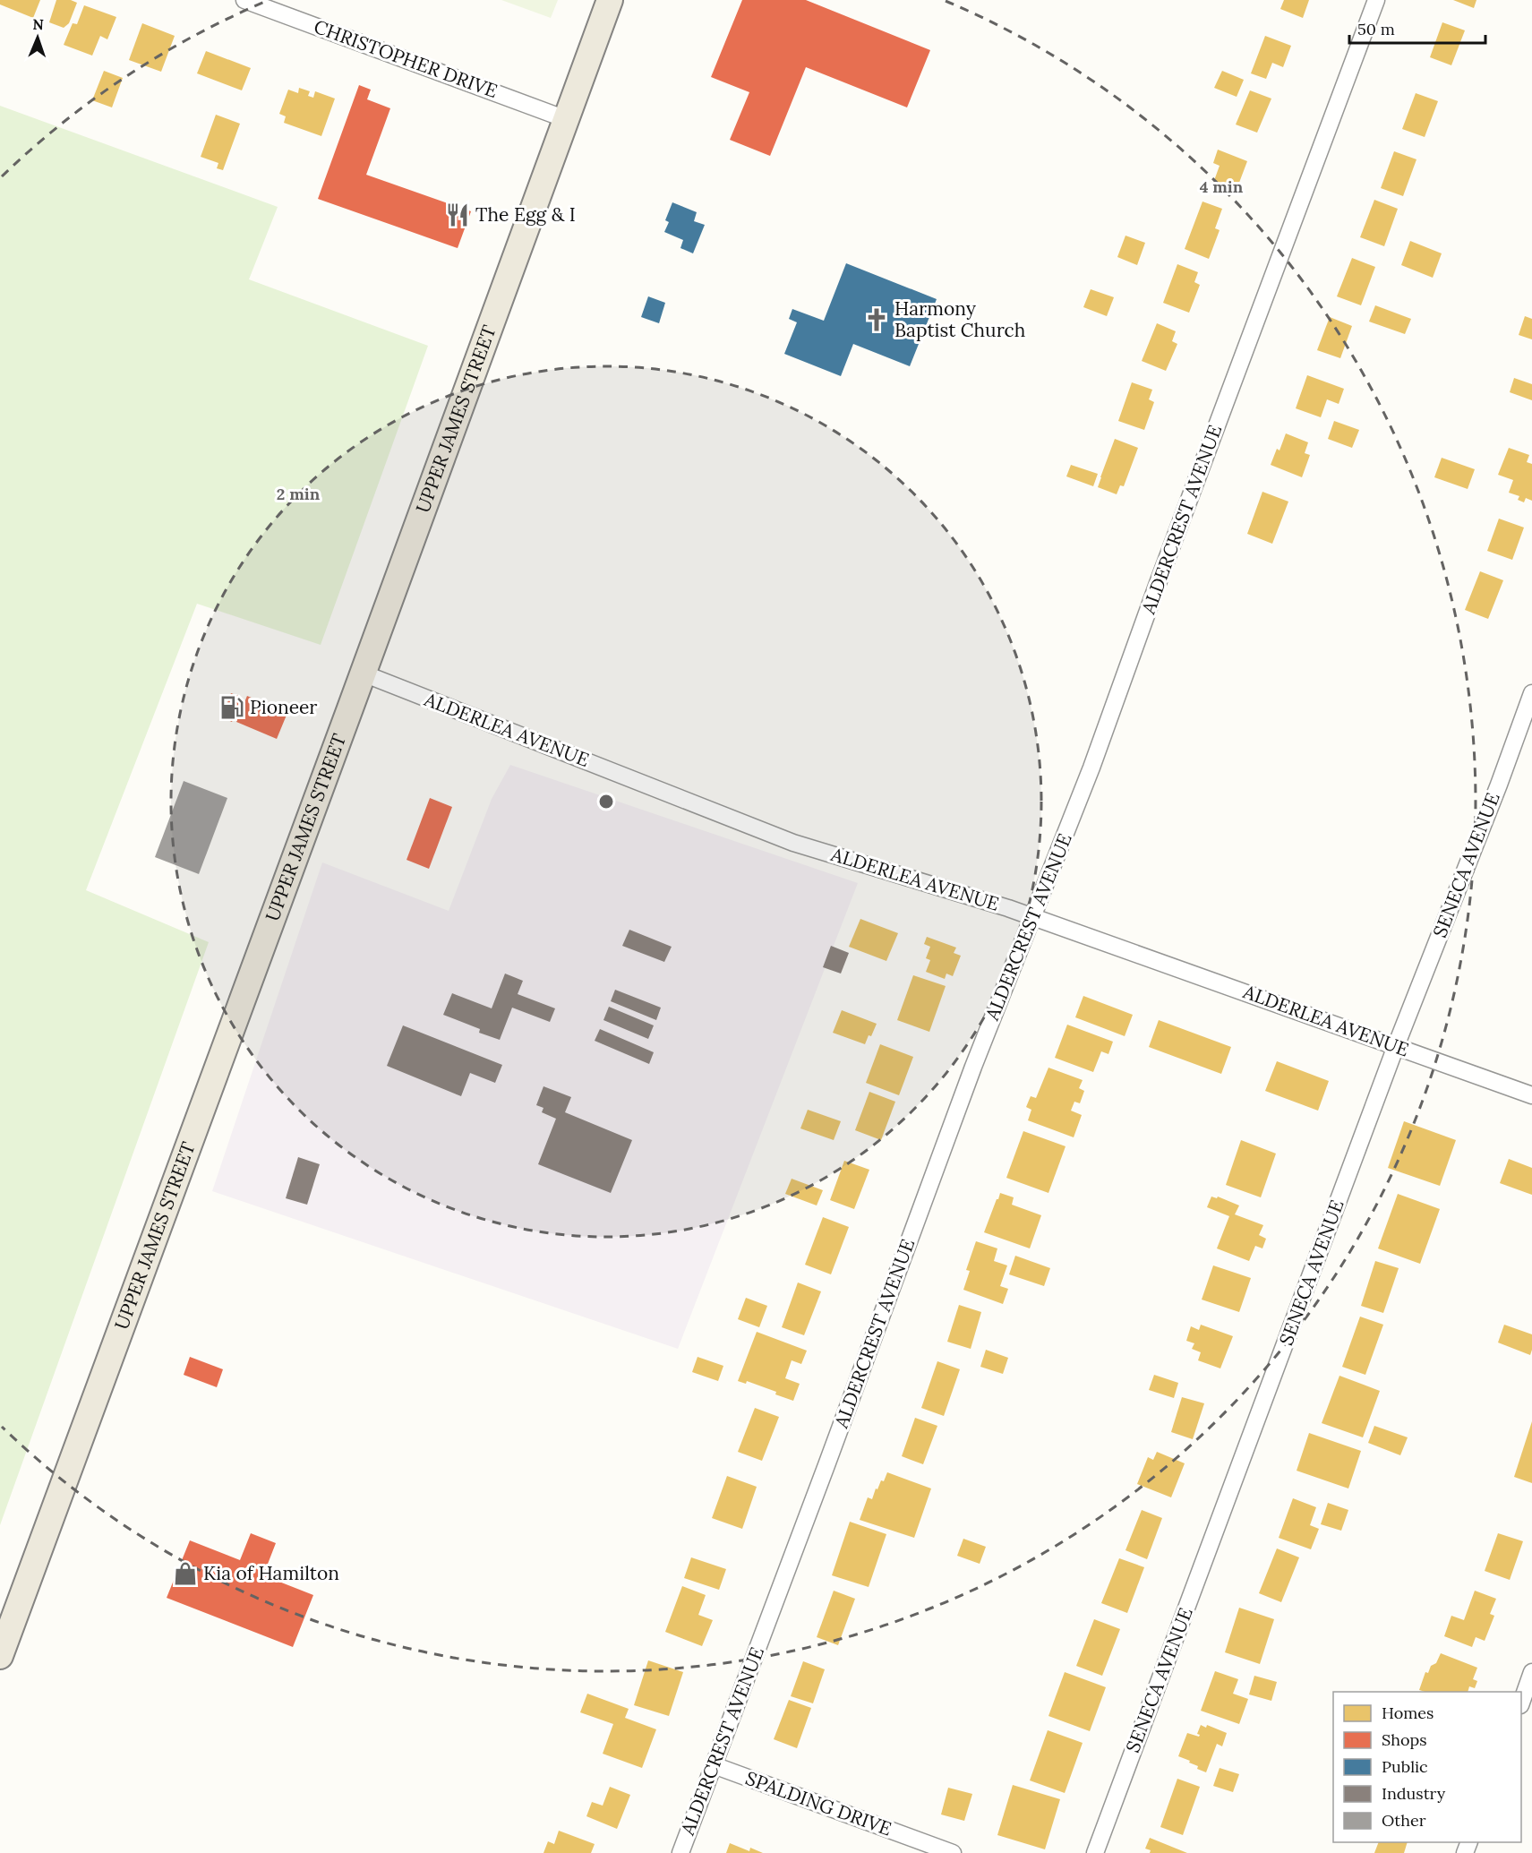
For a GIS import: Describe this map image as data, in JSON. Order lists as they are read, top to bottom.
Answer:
{
  "streets": {
    "main road": ["UPPER JAMES STREET"],
    "street": [
      "CHRISTOPHER DRIVE",
      "ALDERCREST AVENUE",
      "ALDERLEA AVENUE",
      "SENECA AVENUE",
      "SPALDING DRIVE"
    ]
  },
  "crossings": [
    ["CHRISTOPHER DRIVE", "UPPER JAMES STREET"],
    ["UPPER JAMES STREET", "ALDERLEA AVENUE"],
    ["ALDERCREST AVENUE", "ALDERLEA AVENUE"],
    ["ALDERCREST AVENUE", "SPALDING DRIVE"],
    ["ALDERLEA AVENUE", "SENECA AVENUE"]
  ],
  "places": {
    "restaurant": ["The Egg & I"],
    "church": ["Harmony Baptist Church"],
    "fuel station": ["Pioneer"],
    "shop": ["Kia of Hamilton"]
  },
  "legend": [
    "Homes",
    "Shops",
    "Public",
    "Industry",
    "Other"
  ],
  "scale_bar": "50 m",
  "north": "top",
  "rings": ["4 min", "2 min"]
}
